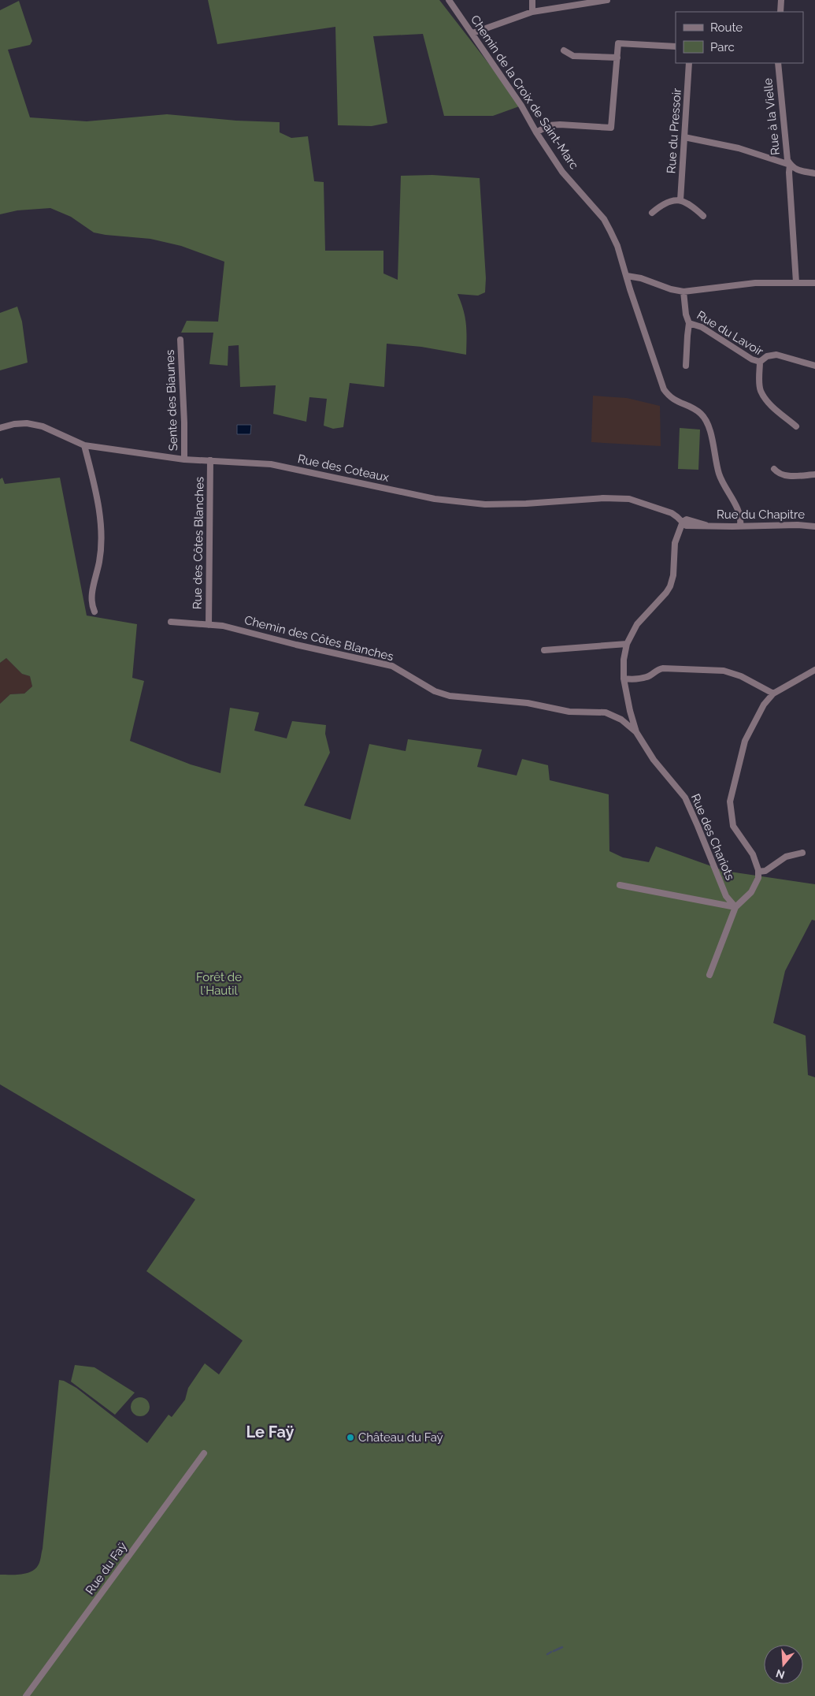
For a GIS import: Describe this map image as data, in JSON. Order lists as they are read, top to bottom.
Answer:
{
  "streets": {
    "street": [
      "Chemin de la Croix de Saint-Marc",
      "Rue à la Vielle",
      "Rue du Pressoir",
      "Rue du Lavoir",
      "Sente des Biaunes",
      "Rue des Coteaux",
      "Rue du Chapitre",
      "Rue des Côtes Blanches",
      "Chemin des Côtes Blanches",
      "Rue des Chariots",
      "Rue du Faÿ"
    ]
  },
  "crossings": [
    ["Chemin de la Croix de Saint-Marc", "Rue du Chapitre"],
    ["Sente des Biaunes", "Rue des Coteaux"],
    ["Rue des Coteaux", "Rue du Chapitre"],
    ["Rue des Coteaux", "Rue des Côtes Blanches"],
    ["Rue des Coteaux", "Rue des Chariots"],
    ["Rue du Chapitre", "Rue des Chariots"],
    ["Rue des Côtes Blanches", "Chemin des Côtes Blanches"],
    ["Chemin des Côtes Blanches", "Rue des Chariots"]
  ],
  "districts": ["Le Faÿ"],
  "parks": ["Forêt de l'Hautil"],
  "places": ["Château du Faÿ"],
  "legend": ["Route", "Parc"],
  "north": "bottom"
}
